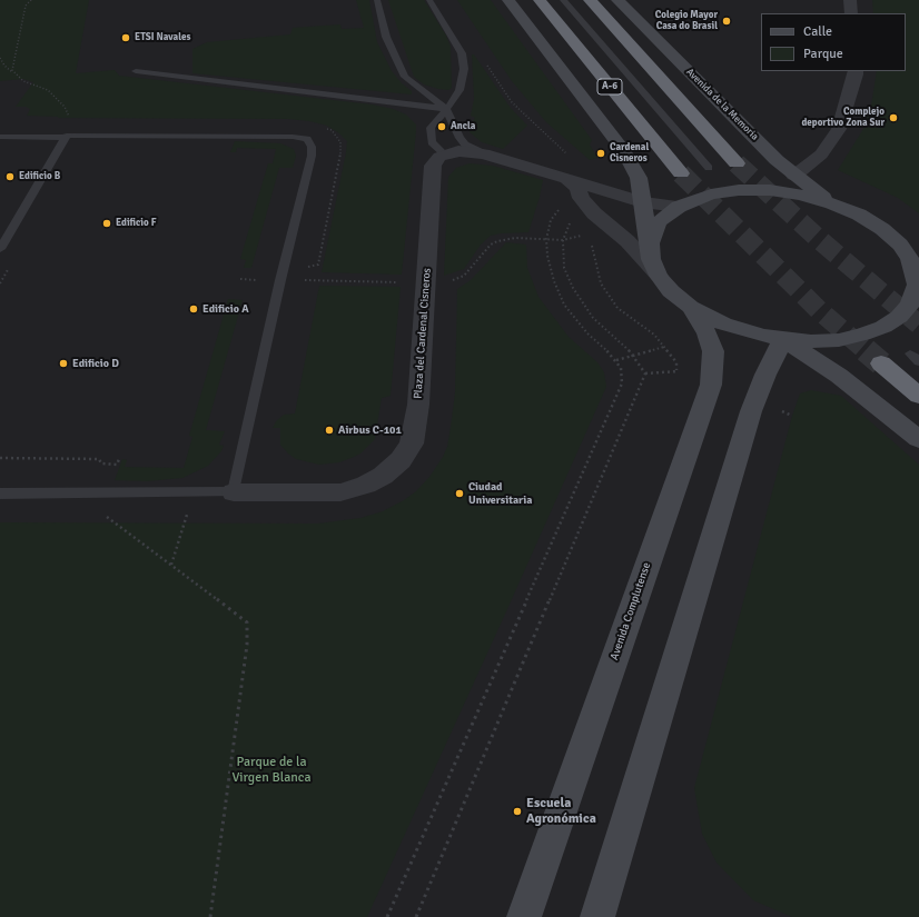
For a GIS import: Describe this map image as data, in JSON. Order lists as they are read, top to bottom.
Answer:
{
  "streets": {
    "highway": ["A-6"],
    "main road": ["Avenida de la Memoria", "Avenida Complutense"],
    "street": ["Plaza del Cardenal Cisneros"]
  },
  "parks": ["Parque de la Virgen Blanca"],
  "places": [
    "Colegio Mayor Casa do Brasil",
    "ETSI Navales",
    "Complejo deportivo Zona Sur",
    "Ancla",
    "Cardenal Cisneros",
    "Edificio B",
    "Edificio F",
    "Edificio A",
    "Edificio D",
    "Airbus C-101",
    "Ciudad Universitaria",
    "Escuela Agronómica"
  ],
  "legend": ["Calle", "Parque"]
}
